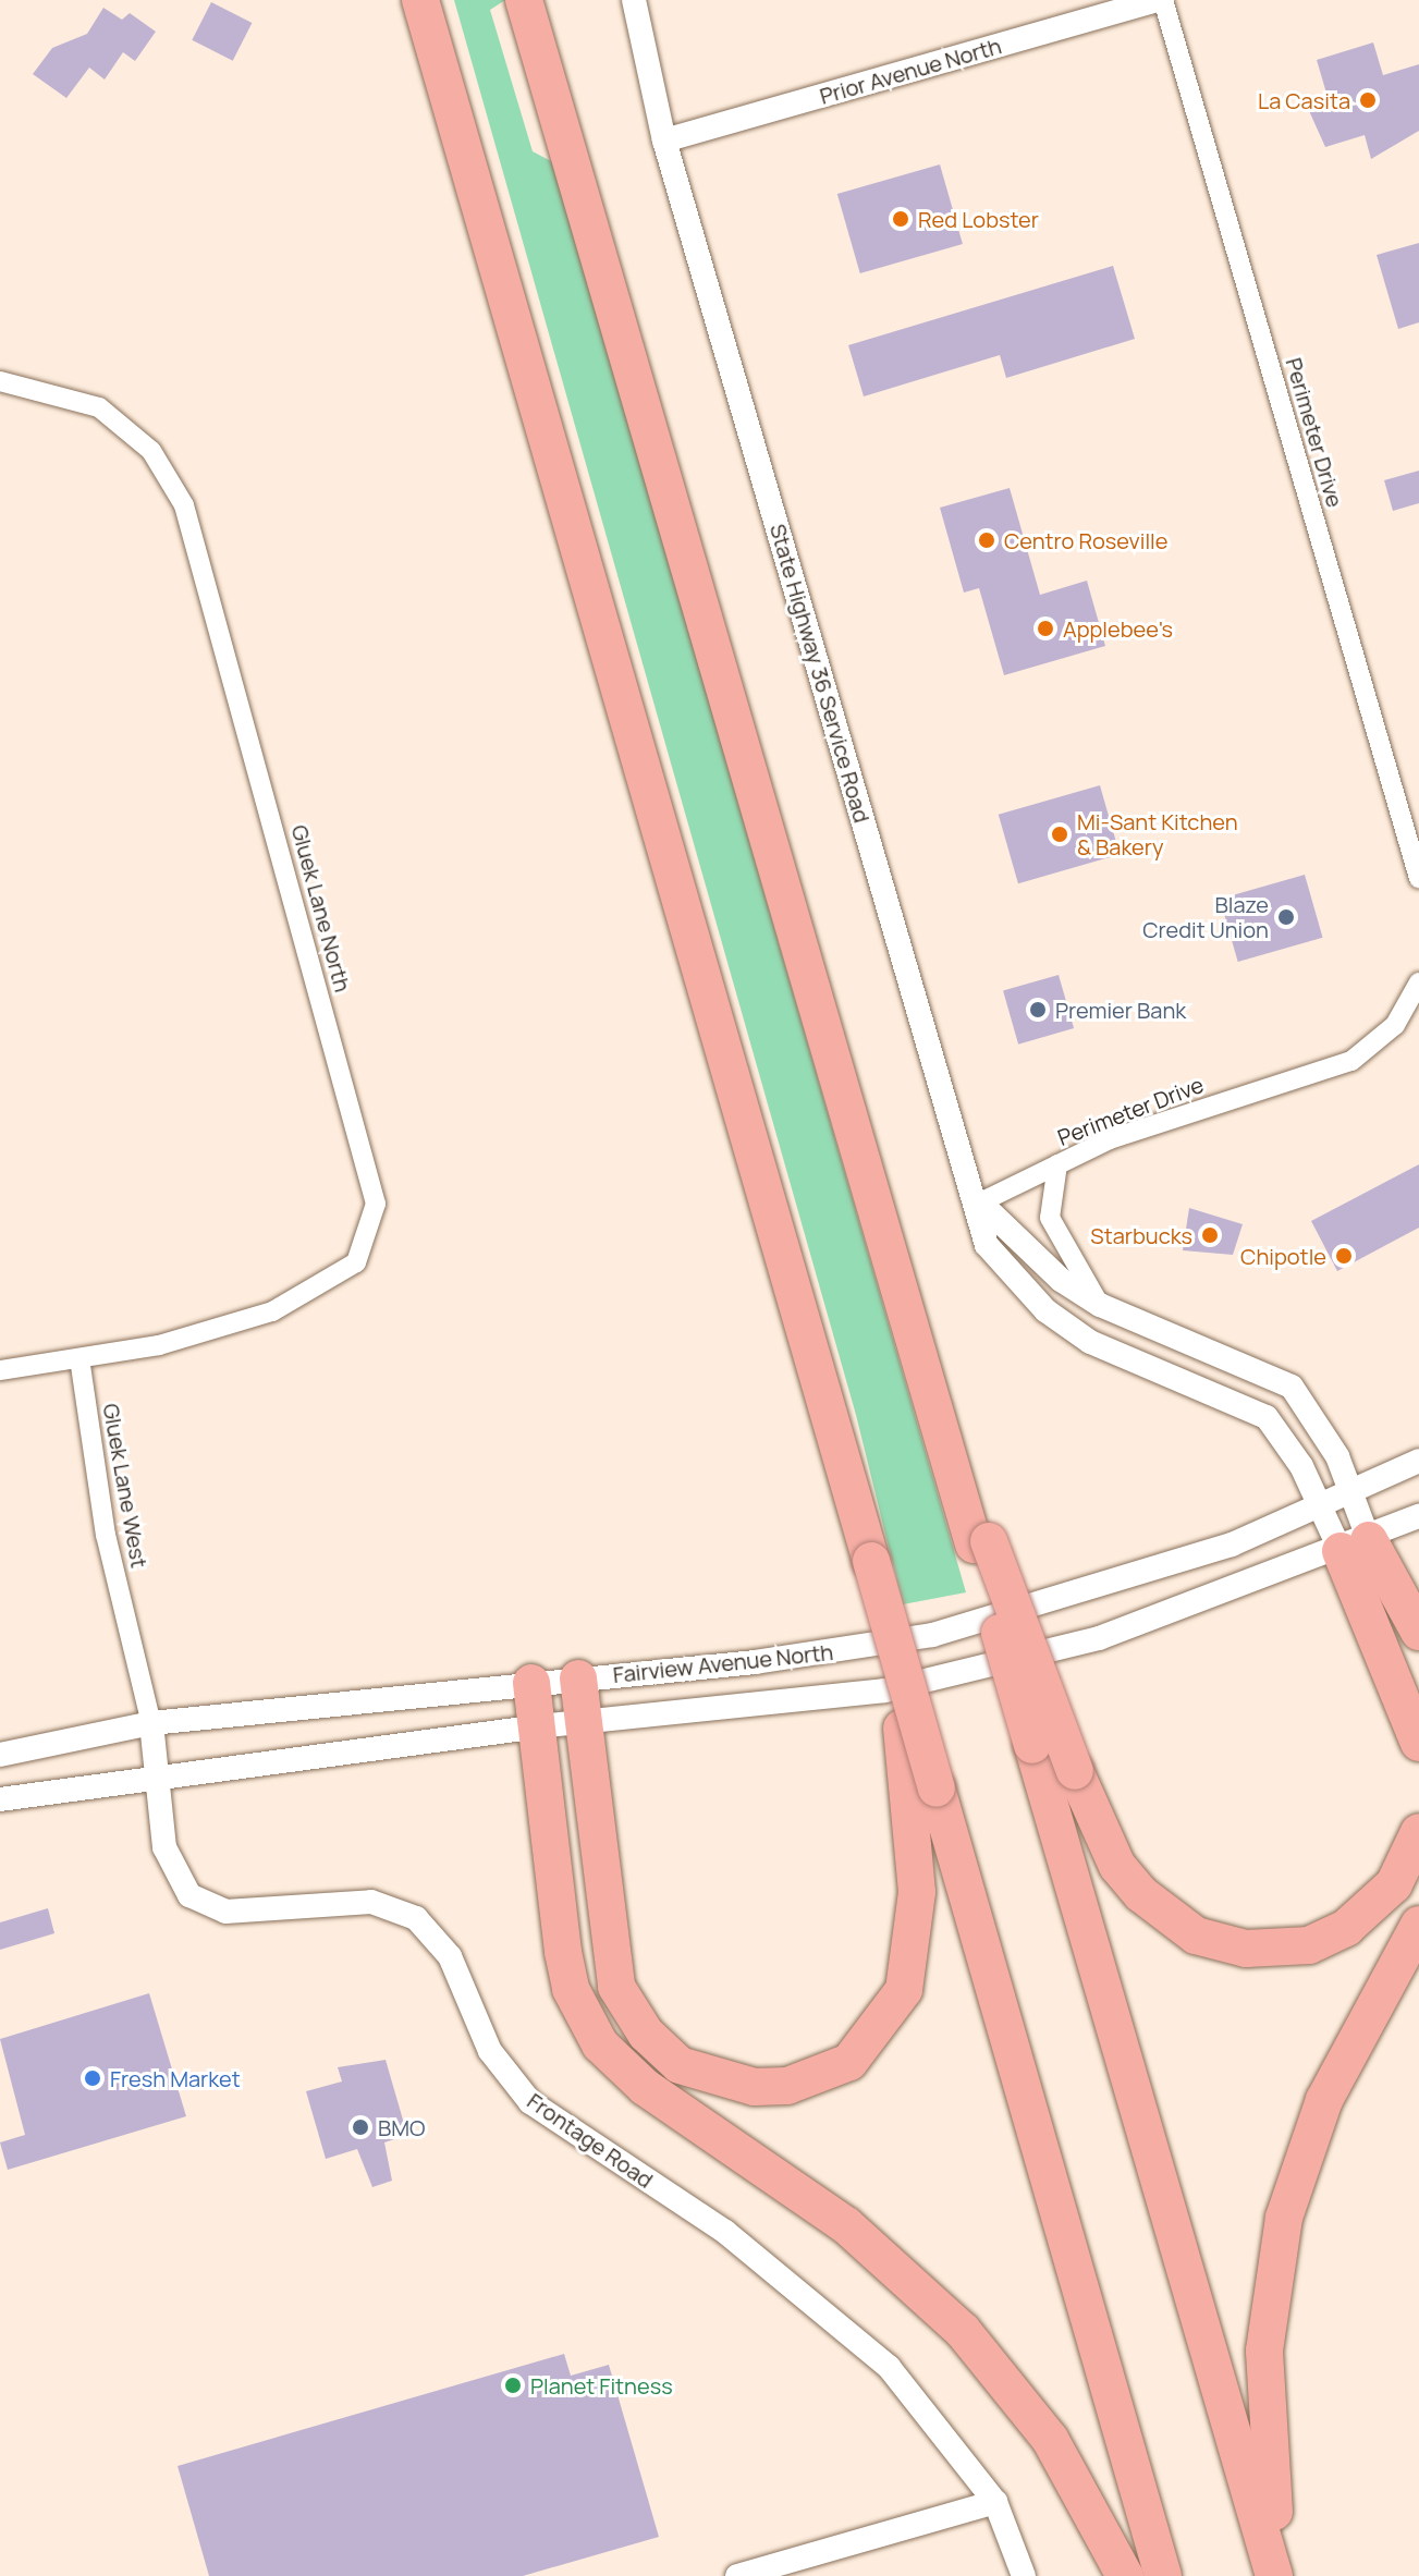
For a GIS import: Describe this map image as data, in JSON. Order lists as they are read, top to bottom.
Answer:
{
  "streets": {
    "street": [
      "Prior Avenue North",
      "Perimeter Drive",
      "State Highway 36 Service Road",
      "Gluek Lane North",
      "Gluek Lane West",
      "Fairview Avenue North",
      "Frontage Road"
    ]
  },
  "crossings": [
    ["Prior Avenue North", "State Highway 36 Service Road"],
    ["Perimeter Drive", "State Highway 36 Service Road"],
    ["State Highway 36 Service Road", "Fairview Avenue North"],
    ["Gluek Lane North", "Gluek Lane West"],
    ["Gluek Lane West", "Fairview Avenue North"],
    ["Gluek Lane West", "Frontage Road"],
    ["Fairview Avenue North", "Frontage Road"]
  ],
  "places": [
    "La Casita",
    "Red Lobster",
    "Centro Roseville",
    "Applebee's",
    "Mi-Sant Kitchen & Bakery",
    "Blaze Credit Union",
    "Premier Bank",
    "Starbucks",
    "Chipotle",
    "Fresh Market",
    "BMO",
    "Planet Fitness"
  ]
}
